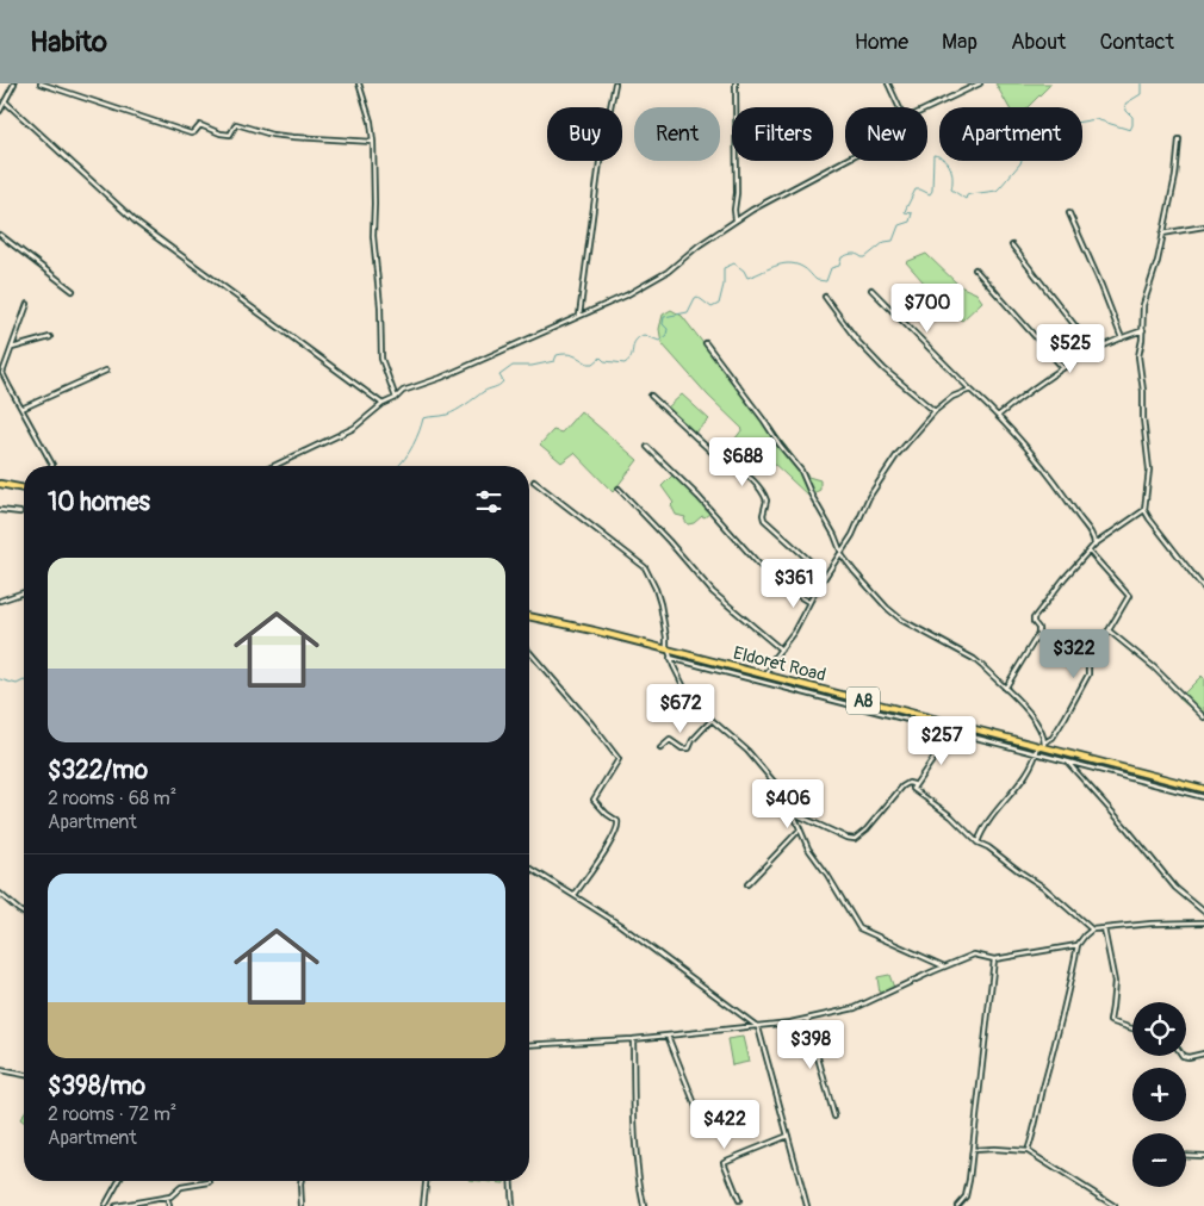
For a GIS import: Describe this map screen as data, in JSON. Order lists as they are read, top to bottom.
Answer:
{
  "streets": {
    "highway": ["Eldoret Road", "A8"]
  },
  "page": {
    "header": "Habito",
    "nav": [
      "Home",
      "Map",
      "About",
      "Contact"
    ],
    "chip": [
      "Buy",
      "Rent",
      "Filters",
      "New",
      "Apartment"
    ],
    "price": [
      "$700",
      "$525",
      "$688",
      "$361",
      "$322",
      "$672",
      "$257",
      "$406",
      "$398",
      "$422"
    ],
    "heading": "10 homes",
    "list": [
      {
        "name": "$322/mo",
        "note": "2 rooms · 68 m² · Apartment"
      },
      {
        "name": "$398/mo",
        "note": "2 rooms · 72 m² · Apartment"
      }
    ],
    "map_buttons": ["+", "−"]
  }
}
